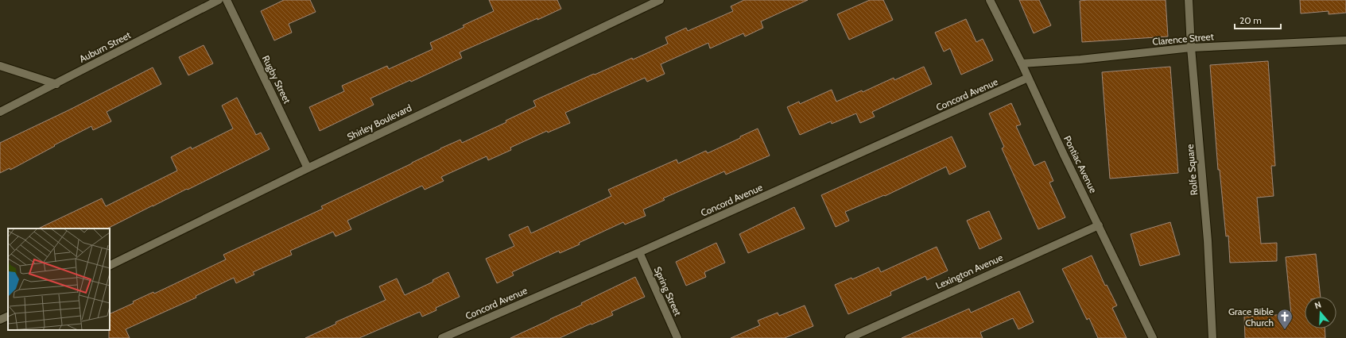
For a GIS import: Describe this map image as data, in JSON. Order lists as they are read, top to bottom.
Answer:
{
  "streets": {
    "street": [
      "Clarence Street",
      "Auburn Street",
      "Rugby Street",
      "Concord Avenue",
      "Shirley Boulevard",
      "Pontiac Avenue",
      "Rolfe Square",
      "Lexington Avenue",
      "Spring Street"
    ]
  },
  "crossings": [
    ["Clarence Street", "Pontiac Avenue"],
    ["Clarence Street", "Rolfe Square"],
    ["Rugby Street", "Shirley Boulevard"],
    ["Concord Avenue", "Pontiac Avenue"],
    ["Concord Avenue", "Spring Street"],
    ["Pontiac Avenue", "Lexington Avenue"]
  ],
  "places": {
    "church": ["Grace Bible Church"]
  },
  "scale_bar": "20 m",
  "north": "top"
}
